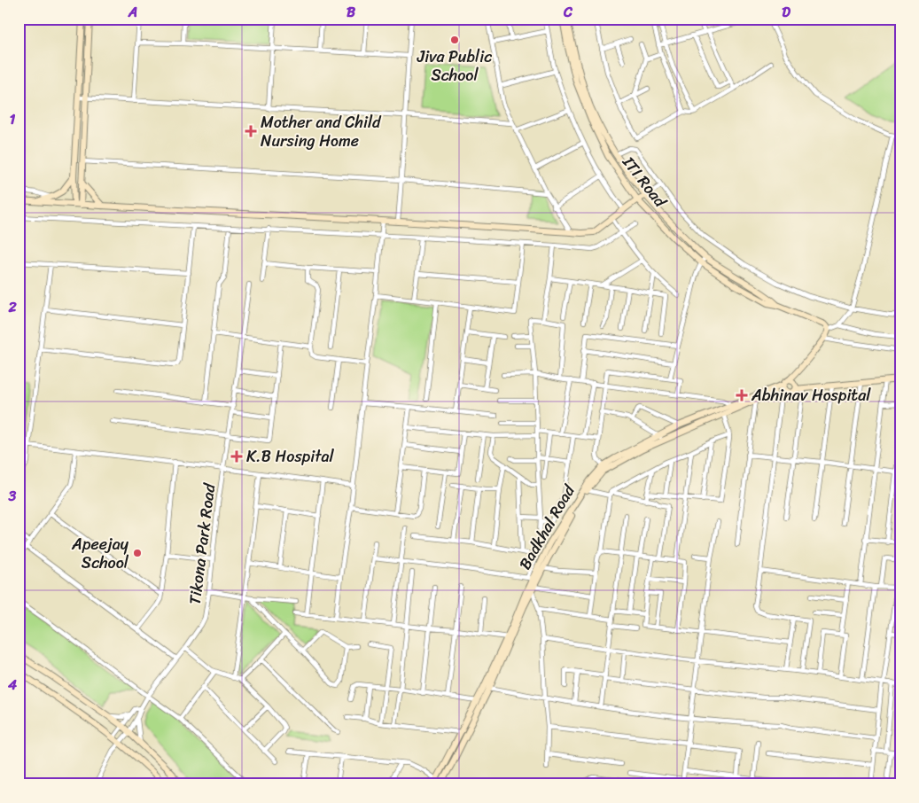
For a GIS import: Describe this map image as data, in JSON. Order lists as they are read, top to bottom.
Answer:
{
  "streets": {
    "street": ["ITI Road", "Badkhal Road", "Tikona Park Road"]
  },
  "places": {
    "other": ["Jiva Public School", "Apeejay School"],
    "health": ["Mother and Child Nursing Home", "Abhinav Hospital", "K.B Hospital"]
  },
  "grid": {
    "columns": [
      "A",
      "B",
      "C",
      "D"
    ],
    "rows": [
      "1",
      "2",
      "3",
      "4"
    ]
  }
}
